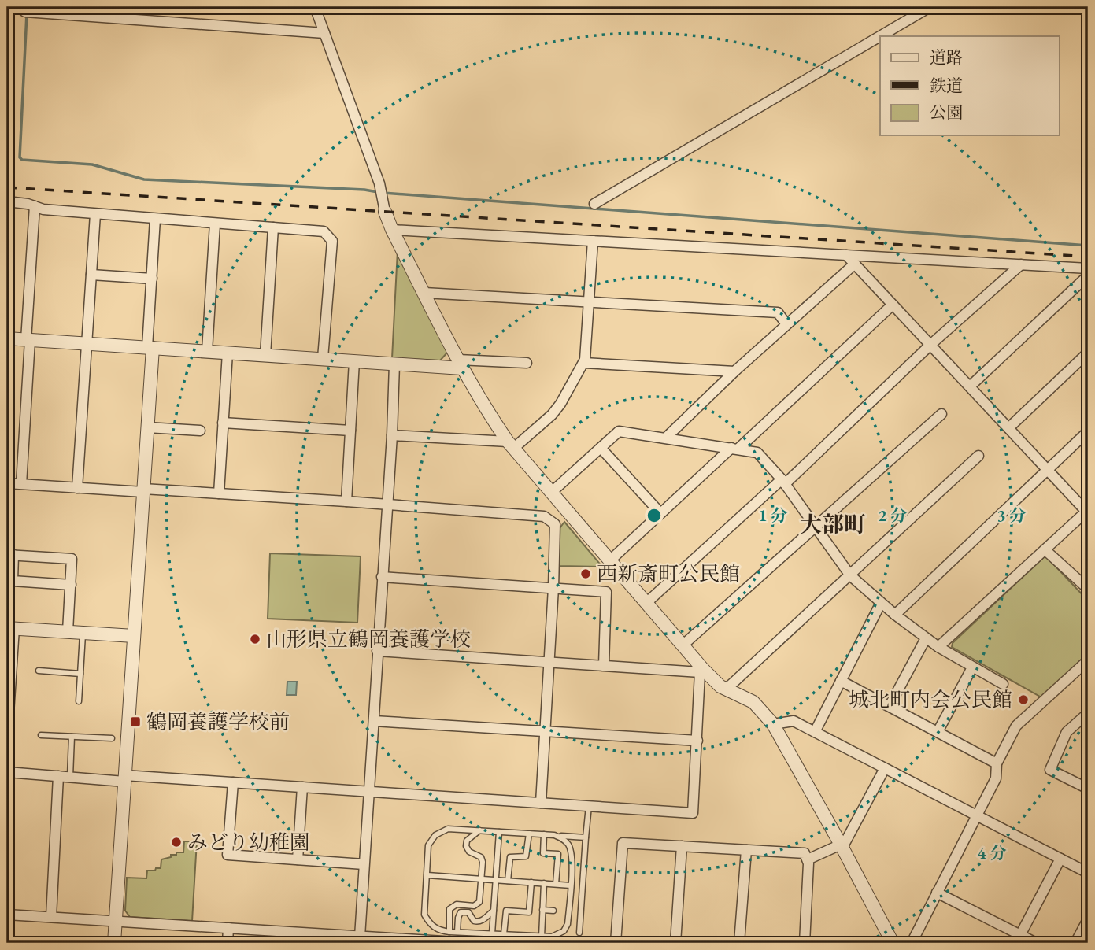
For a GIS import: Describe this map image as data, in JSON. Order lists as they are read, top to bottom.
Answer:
{
  "districts": ["大部町"],
  "places": {
    "other": [
      "西新斎町公民館",
      "山形県立鶴岡養護学校",
      "城北町内会公民館",
      "みどり幼稚園"
    ],
    "transit": ["鶴岡養護学校前"]
  },
  "legend": ["道路", "鉄道", "公園"],
  "rings": [
    "1 分",
    "2 分",
    "3 分",
    "4 分"
  ]
}
